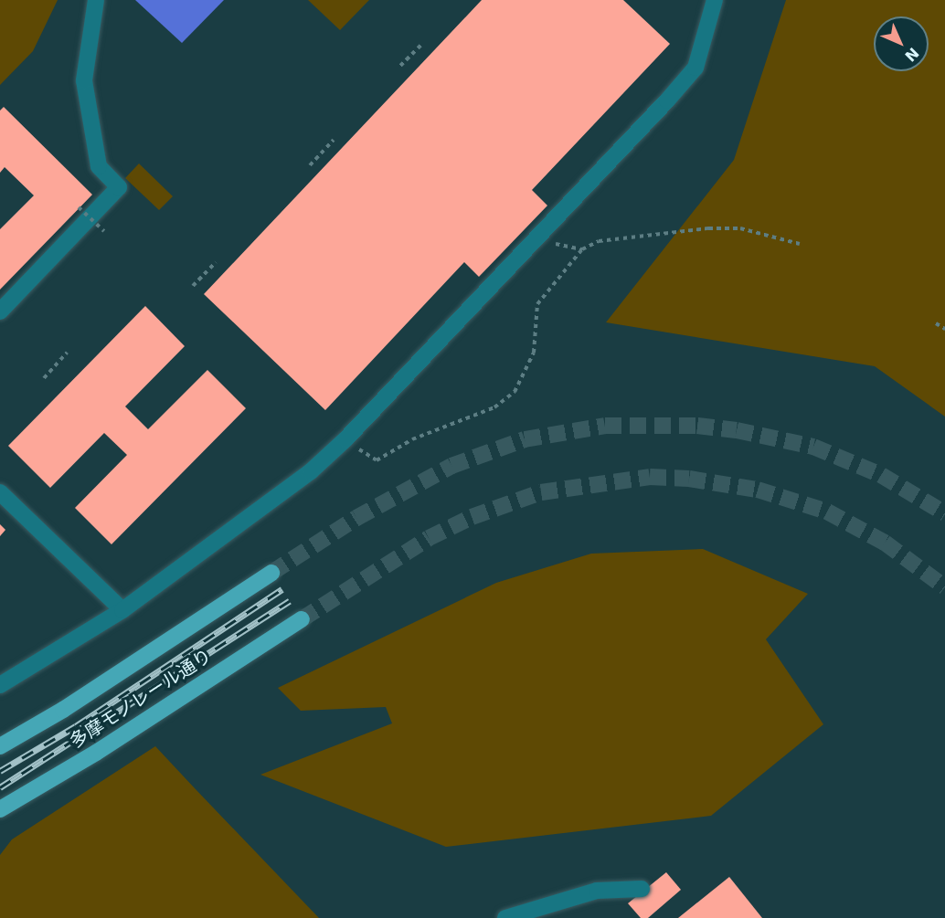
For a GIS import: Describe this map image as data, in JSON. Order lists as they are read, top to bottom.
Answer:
{
  "streets": {
    "main road": ["多摩モノレール通り"]
  },
  "north": "bottom right"
}
